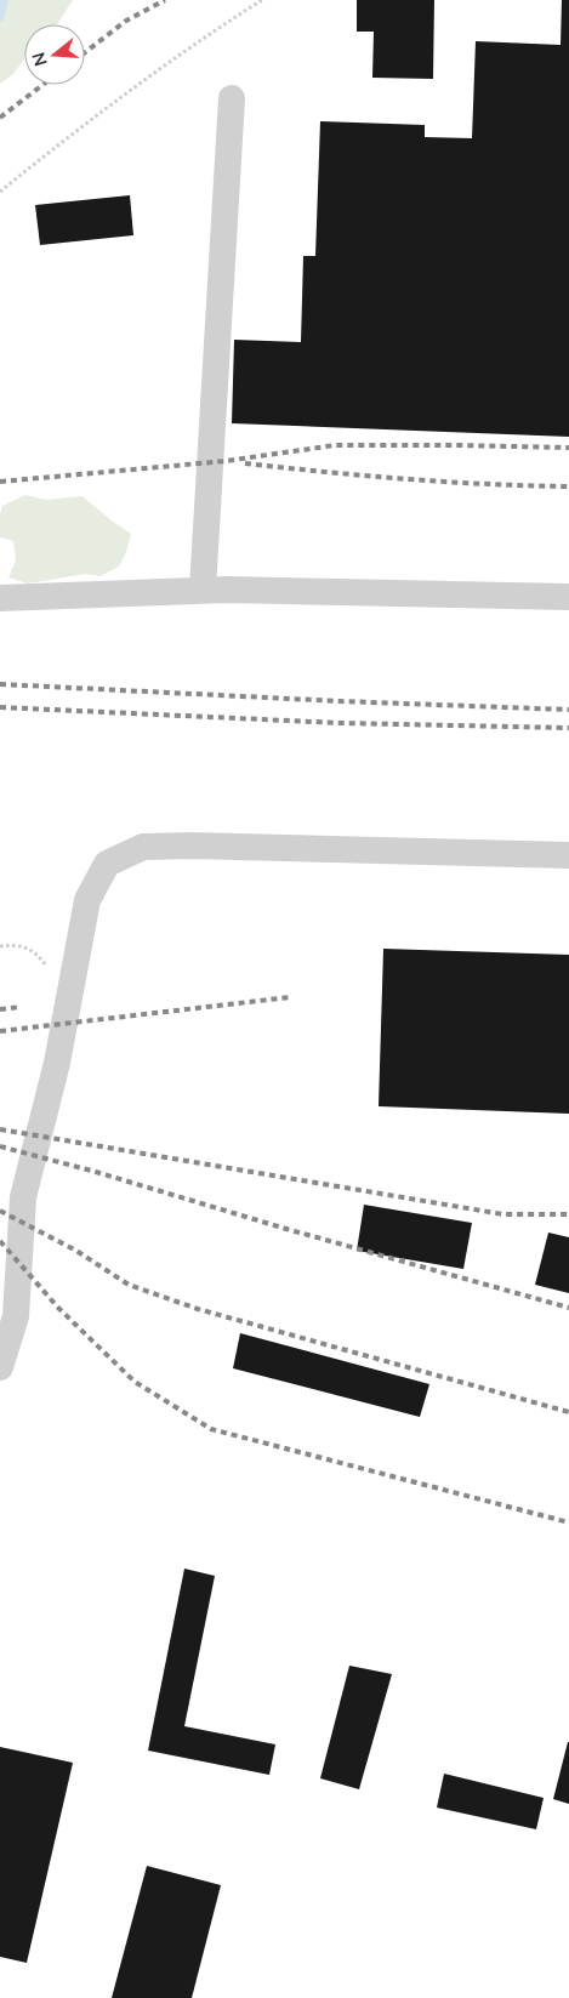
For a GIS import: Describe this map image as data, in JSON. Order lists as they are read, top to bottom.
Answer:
{
  "north": "left"
}
